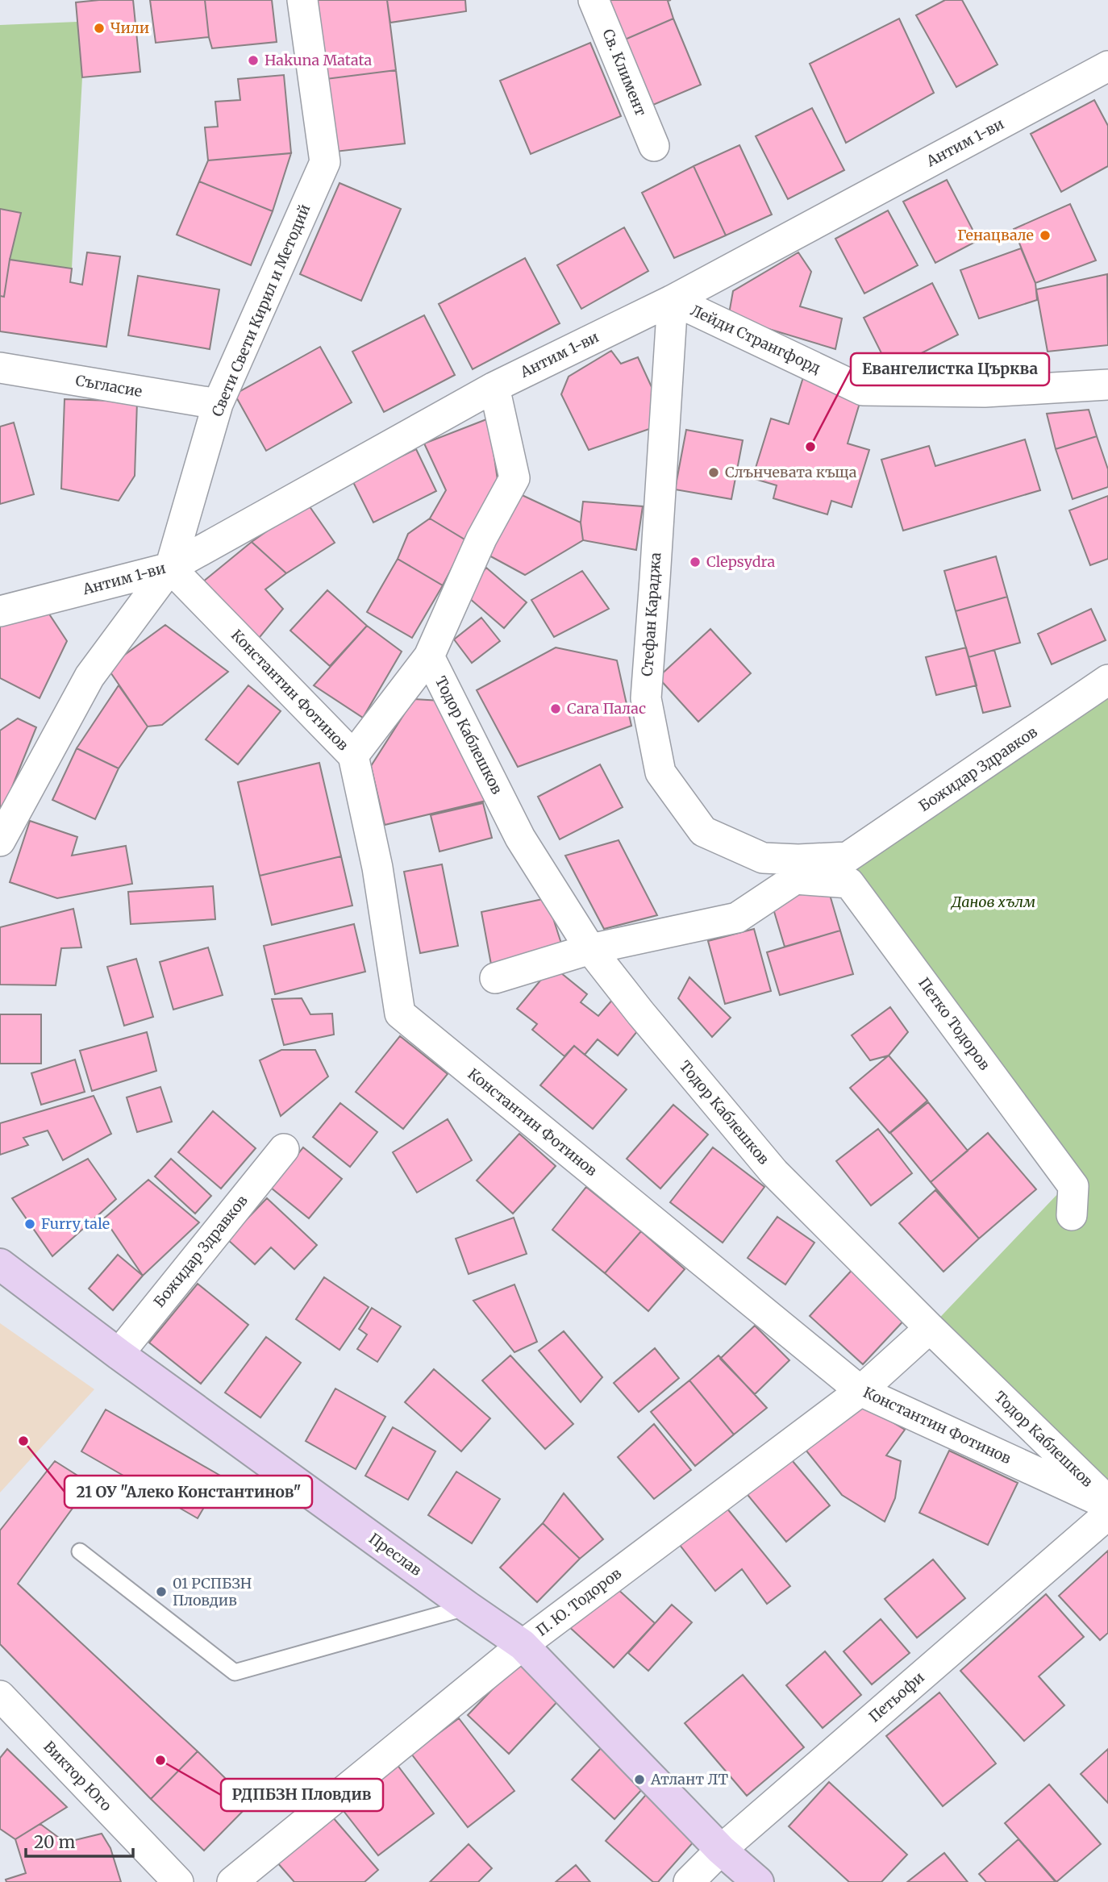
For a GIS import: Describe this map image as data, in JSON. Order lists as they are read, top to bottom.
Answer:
{
  "streets": {
    "street": [
      "Св. Климент",
      "Антим 1-ви",
      "Свети Свети Кирил и Методий",
      "Лейди Странгфорд",
      "Съгласие",
      "Стефан Караджа",
      "Константин Фотинов",
      "Тодор Каблешков",
      "Божидар Здравков",
      "Петко Тодоров",
      "Преслав",
      "П. Ю. Тодоров",
      "Петьофи",
      "Виктор Юго"
    ]
  },
  "crossings": [
    ["Антим 1-ви", "Свети Свети Кирил и Методий"],
    ["Антим 1-ви", "Лейди Странгфорд"],
    ["Антим 1-ви", "Стефан Караджа"],
    ["Антим 1-ви", "Константин Фотинов"],
    ["Антим 1-ви", "Тодор Каблешков"],
    ["Свети Свети Кирил и Методий", "Съгласие"],
    ["Свети Свети Кирил и Методий", "Константин Фотинов"],
    ["Лейди Странгфорд", "Стефан Караджа"],
    ["Стефан Караджа", "Божидар Здравков"],
    ["Константин Фотинов", "Тодор Каблешков"],
    ["Константин Фотинов", "П. Ю. Тодоров"],
    ["Тодор Каблешков", "Петко Тодоров"],
    ["Тодор Каблешков", "П. Ю. Тодоров"],
    ["Божидар Здравков", "Преслав"],
    ["Преслав", "П. Ю. Тодоров"],
    ["Преслав", "Петьофи"]
  ],
  "parks": ["Данов хълм"],
  "places": [
    "Чили",
    "Hakuna Matata",
    "Генацвале",
    "Евангелистка Църква",
    "Слънчевата къща",
    "Clepsydra",
    "Сага Палас",
    "Furry tale",
    "21 ОУ \"Алеко Константинов\"",
    "01 РСПБЗН Пловдив",
    "РДПБЗН Пловдив",
    "Атлант ЛТ"
  ],
  "scale_bar": "20 m"
}
